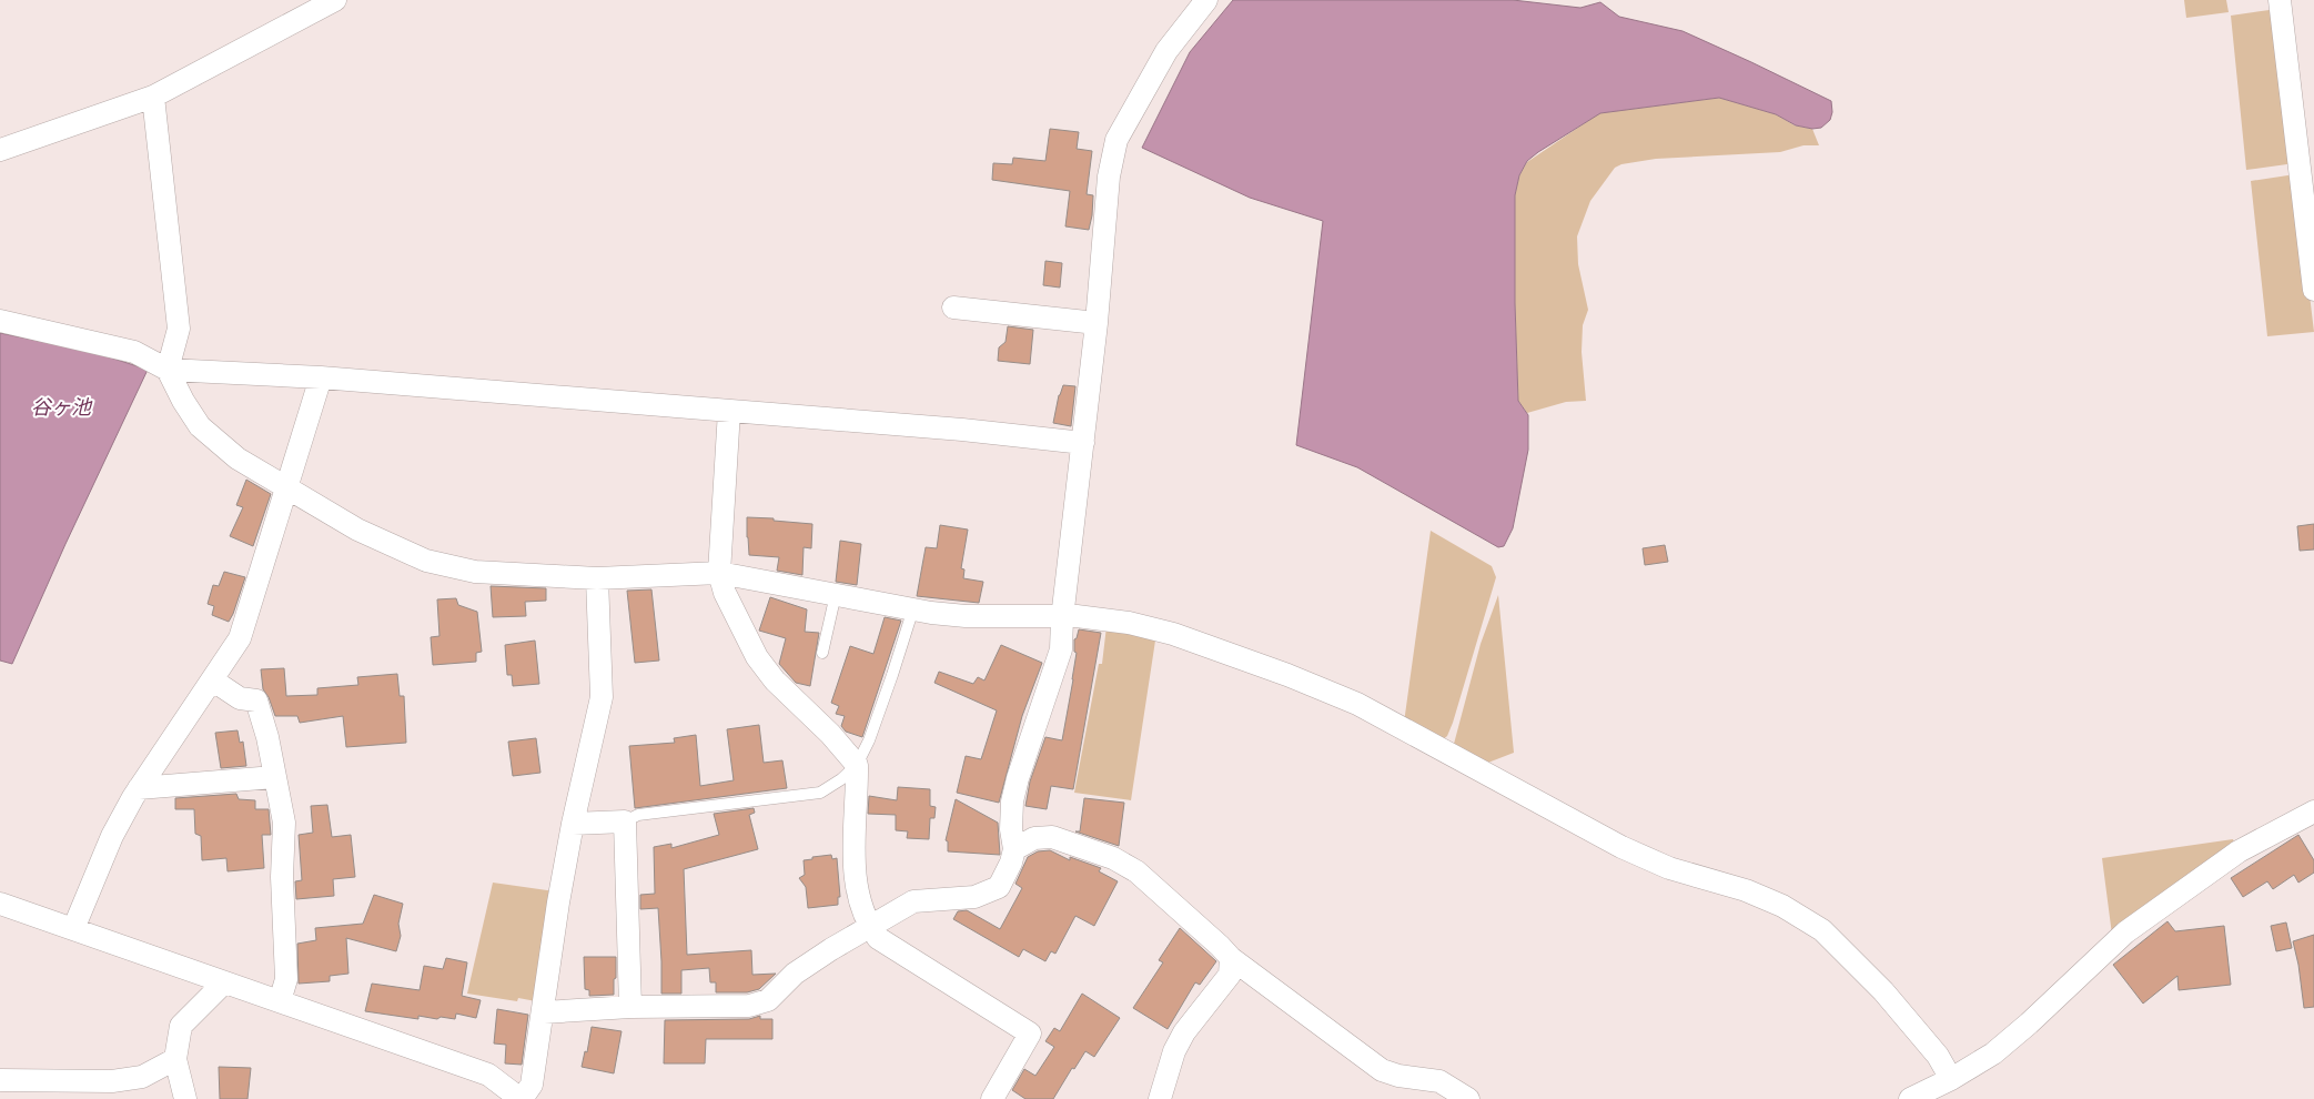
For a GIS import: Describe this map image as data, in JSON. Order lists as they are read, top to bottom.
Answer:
{
  "water": ["谷ヶ池"]
}
